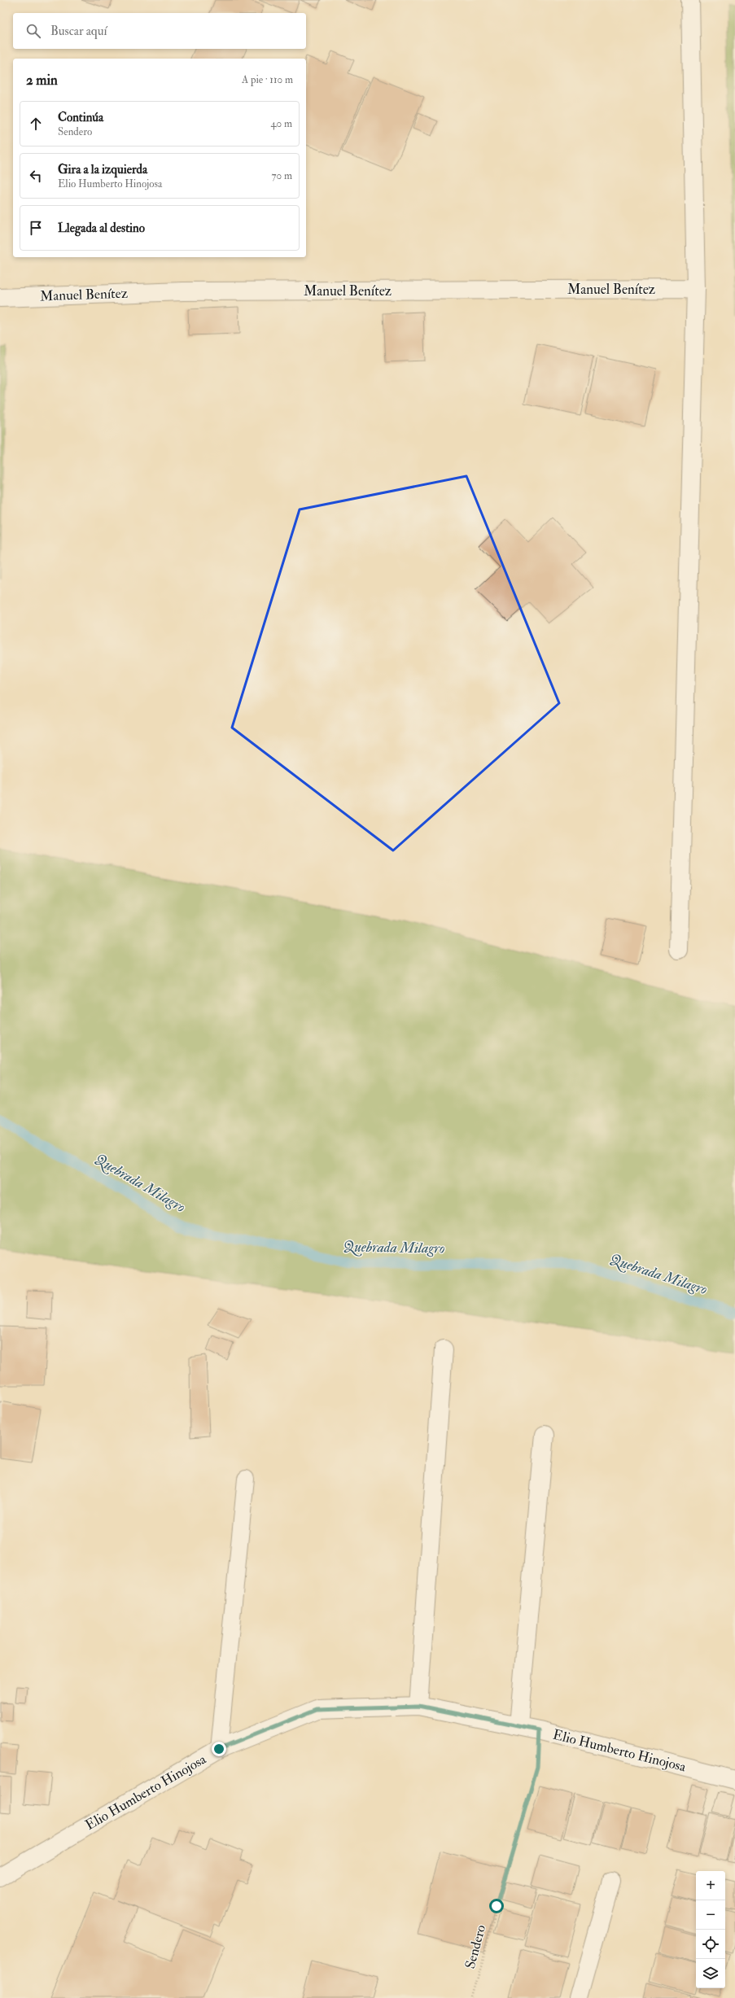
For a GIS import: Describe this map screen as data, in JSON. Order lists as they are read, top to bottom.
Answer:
{
  "streets": {
    "street": ["Manuel Benítez", "Elio Humberto Hinojosa"],
    "path": ["Sendero"]
  },
  "crossings": [
    ["Elio Humberto Hinojosa", "Sendero"]
  ],
  "water": ["Quebrada Milagro"],
  "page": {
    "search": "Buscar aquí",
    "heading": ["2 min", "A pie · 110 m"],
    "list": [
      ["Continúa", "Sendero", "40 m"],
      ["Gira a la izquierda", "Elio Humberto Hinojosa", "70 m"],
      "Llegada al destino"
    ],
    "map_buttons": ["+", "−"]
  }
}
